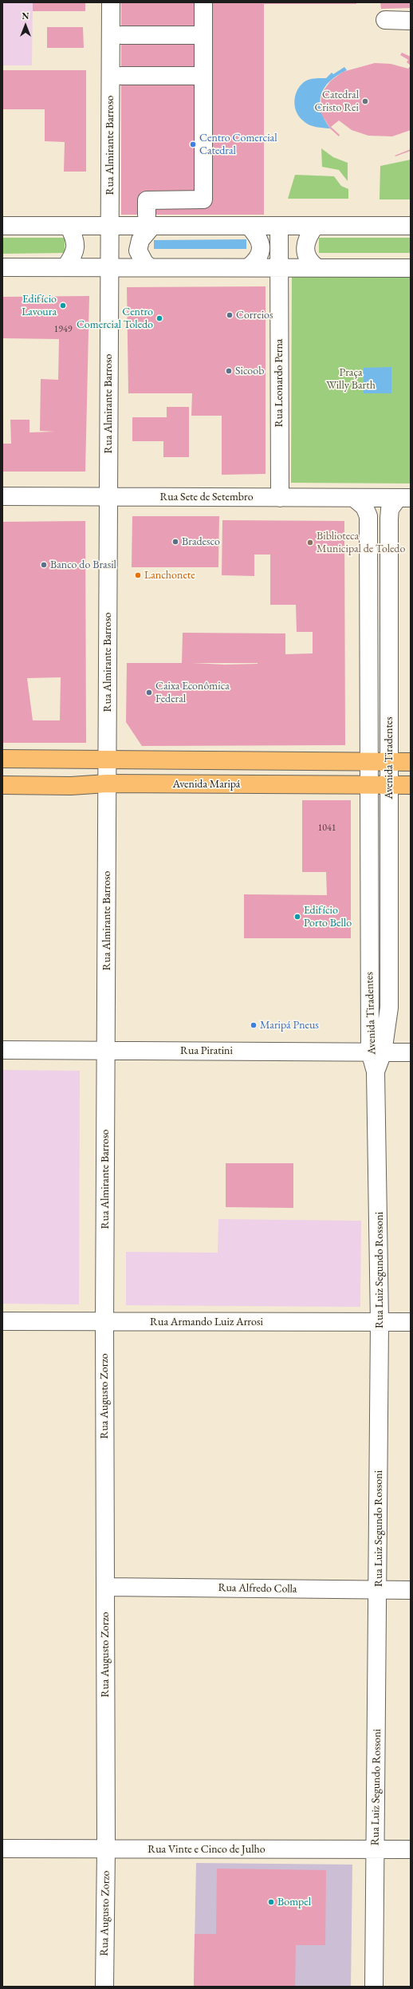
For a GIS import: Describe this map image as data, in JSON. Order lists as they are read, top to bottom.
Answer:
{
  "streets": {
    "main road": ["Avenida Maripá"],
    "street": [
      "Rua Almirante Barroso",
      "Rua Leonardo Perna",
      "Rua Sete de Setembro",
      "Avenida Tiradentes",
      "Rua Piratini",
      "Rua Luiz Segundo Rossoni",
      "Rua Armando Luiz Arrosi",
      "Rua Augusto Zorzo",
      "Rua Alfredo Colla",
      "Rua Vinte e Cinco de Julho"
    ]
  },
  "crossings": [
    ["Rua Almirante Barroso", "Rua Sete de Setembro"],
    ["Rua Almirante Barroso", "Avenida Maripá"],
    ["Rua Almirante Barroso", "Rua Piratini"],
    ["Rua Almirante Barroso", "Rua Armando Luiz Arrosi"],
    ["Rua Almirante Barroso", "Rua Augusto Zorzo"],
    ["Rua Leonardo Perna", "Rua Sete de Setembro"],
    ["Rua Sete de Setembro", "Avenida Tiradentes"],
    ["Avenida Tiradentes", "Avenida Maripá"],
    ["Avenida Tiradentes", "Rua Piratini"],
    ["Avenida Tiradentes", "Rua Luiz Segundo Rossoni"],
    ["Rua Luiz Segundo Rossoni", "Rua Armando Luiz Arrosi"],
    ["Rua Luiz Segundo Rossoni", "Rua Alfredo Colla"],
    ["Rua Luiz Segundo Rossoni", "Rua Vinte e Cinco de Julho"],
    ["Rua Armando Luiz Arrosi", "Rua Augusto Zorzo"],
    ["Rua Augusto Zorzo", "Rua Alfredo Colla"],
    ["Rua Augusto Zorzo", "Rua Vinte e Cinco de Julho"]
  ],
  "parks": ["Praça Willy Barth"],
  "places": [
    "Catedral Cristo Rei",
    "Centro Comercial Catedral",
    "Edifício Lavoura",
    "Correios",
    "Centro Comercial Toledo",
    "Sicoob",
    "Bradesco",
    "Biblioteca Municipal de Toledo",
    "Banco do Brasil",
    "Lanchonete",
    "Caixa Econômica Federal",
    "Edifício Porto Bello",
    "Maripá Pneus",
    "Bompel"
  ],
  "house_numbers": ["1949", "1041"],
  "north": "top"
}
